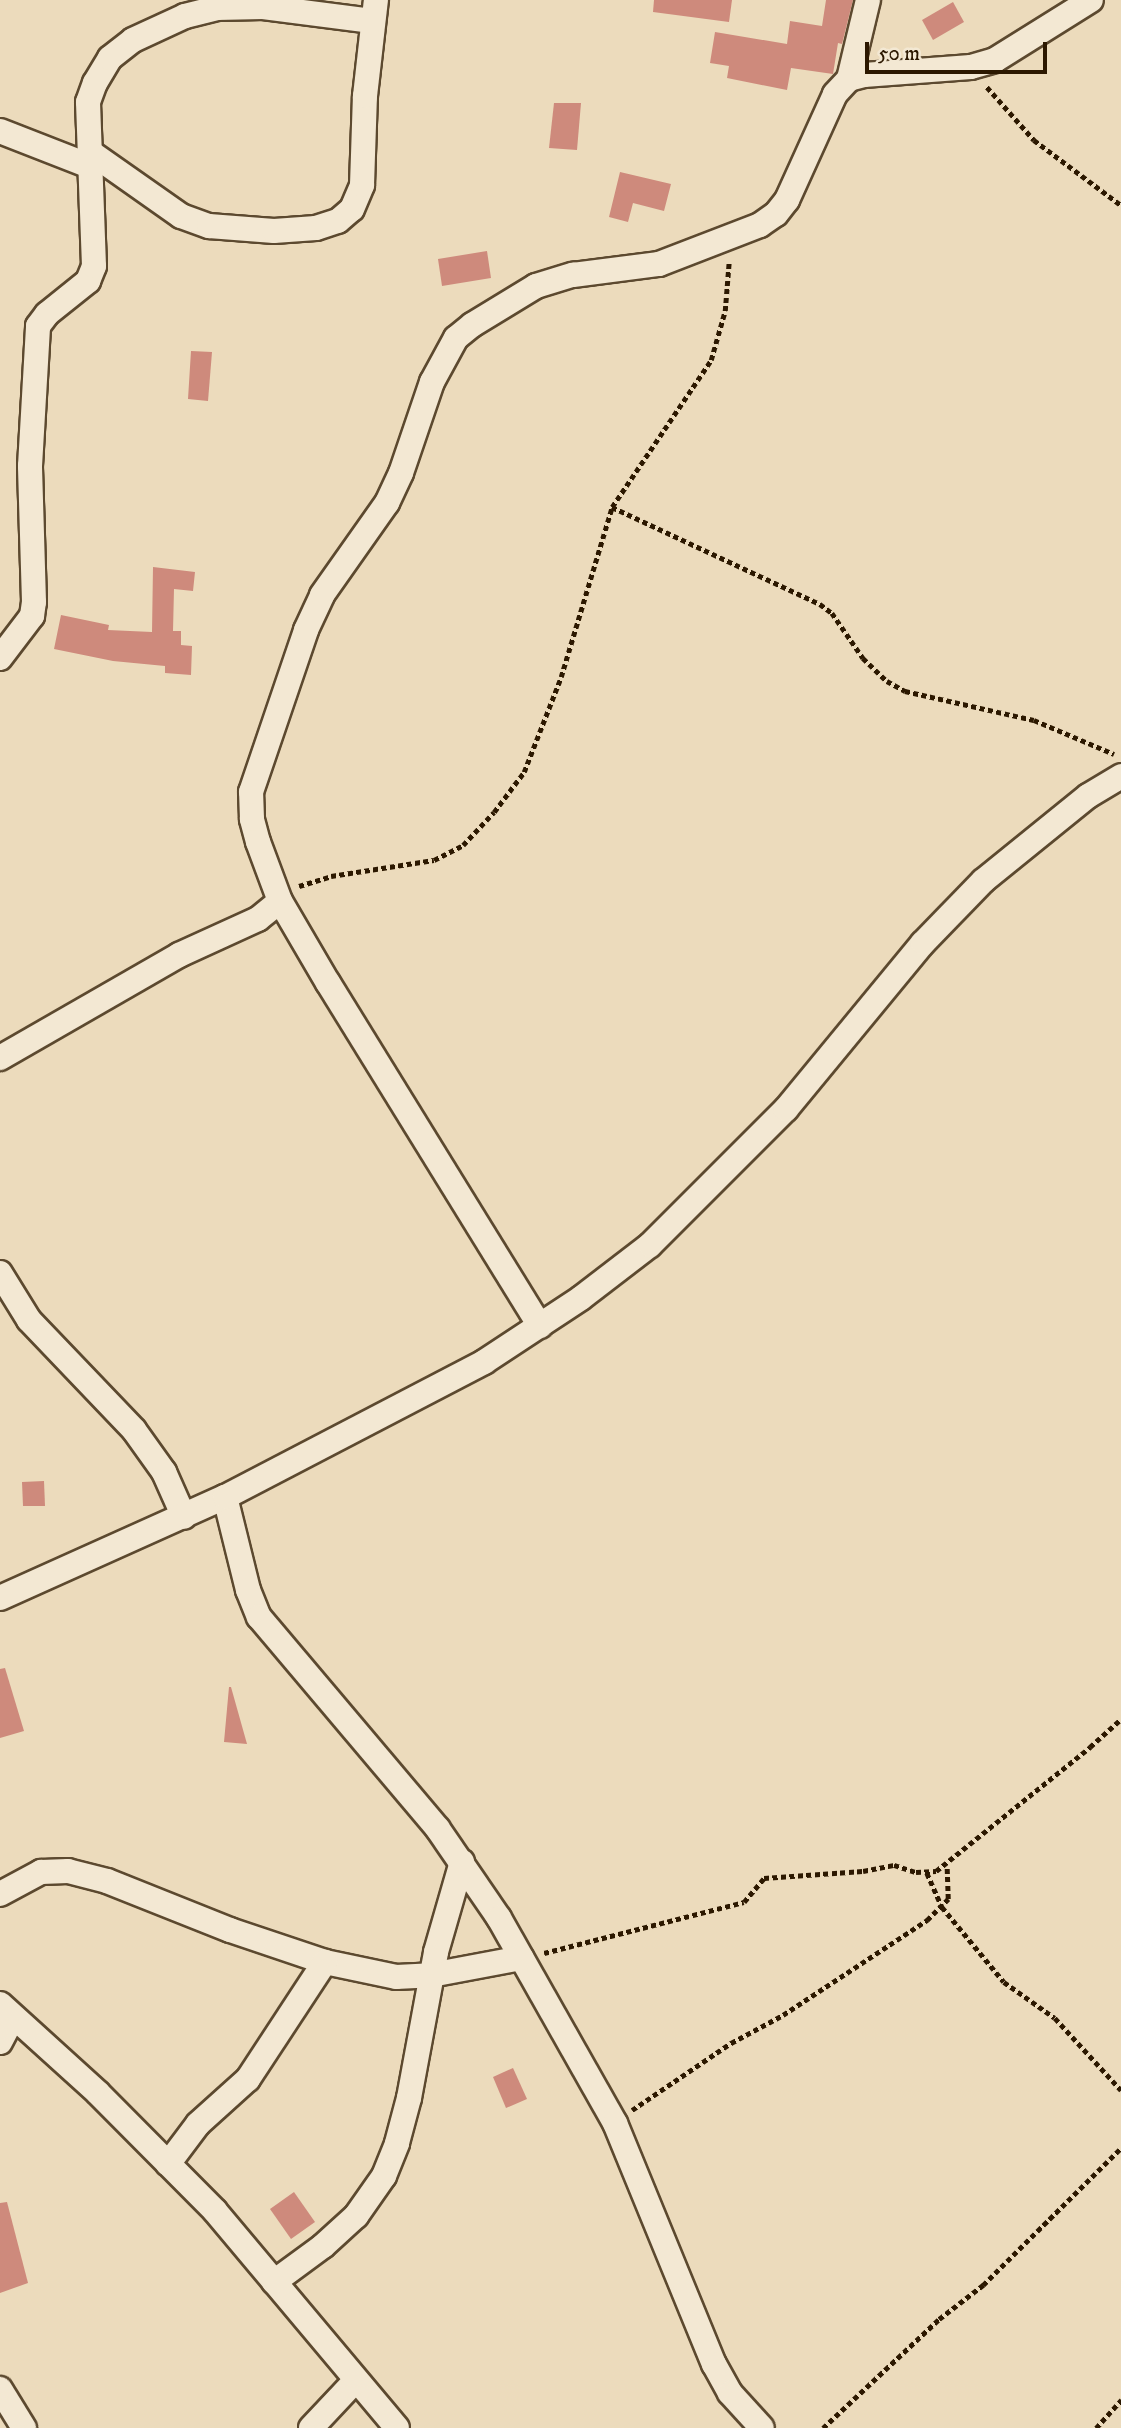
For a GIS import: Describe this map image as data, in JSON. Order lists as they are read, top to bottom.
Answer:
{
  "scale_bar": "50 m"
}
